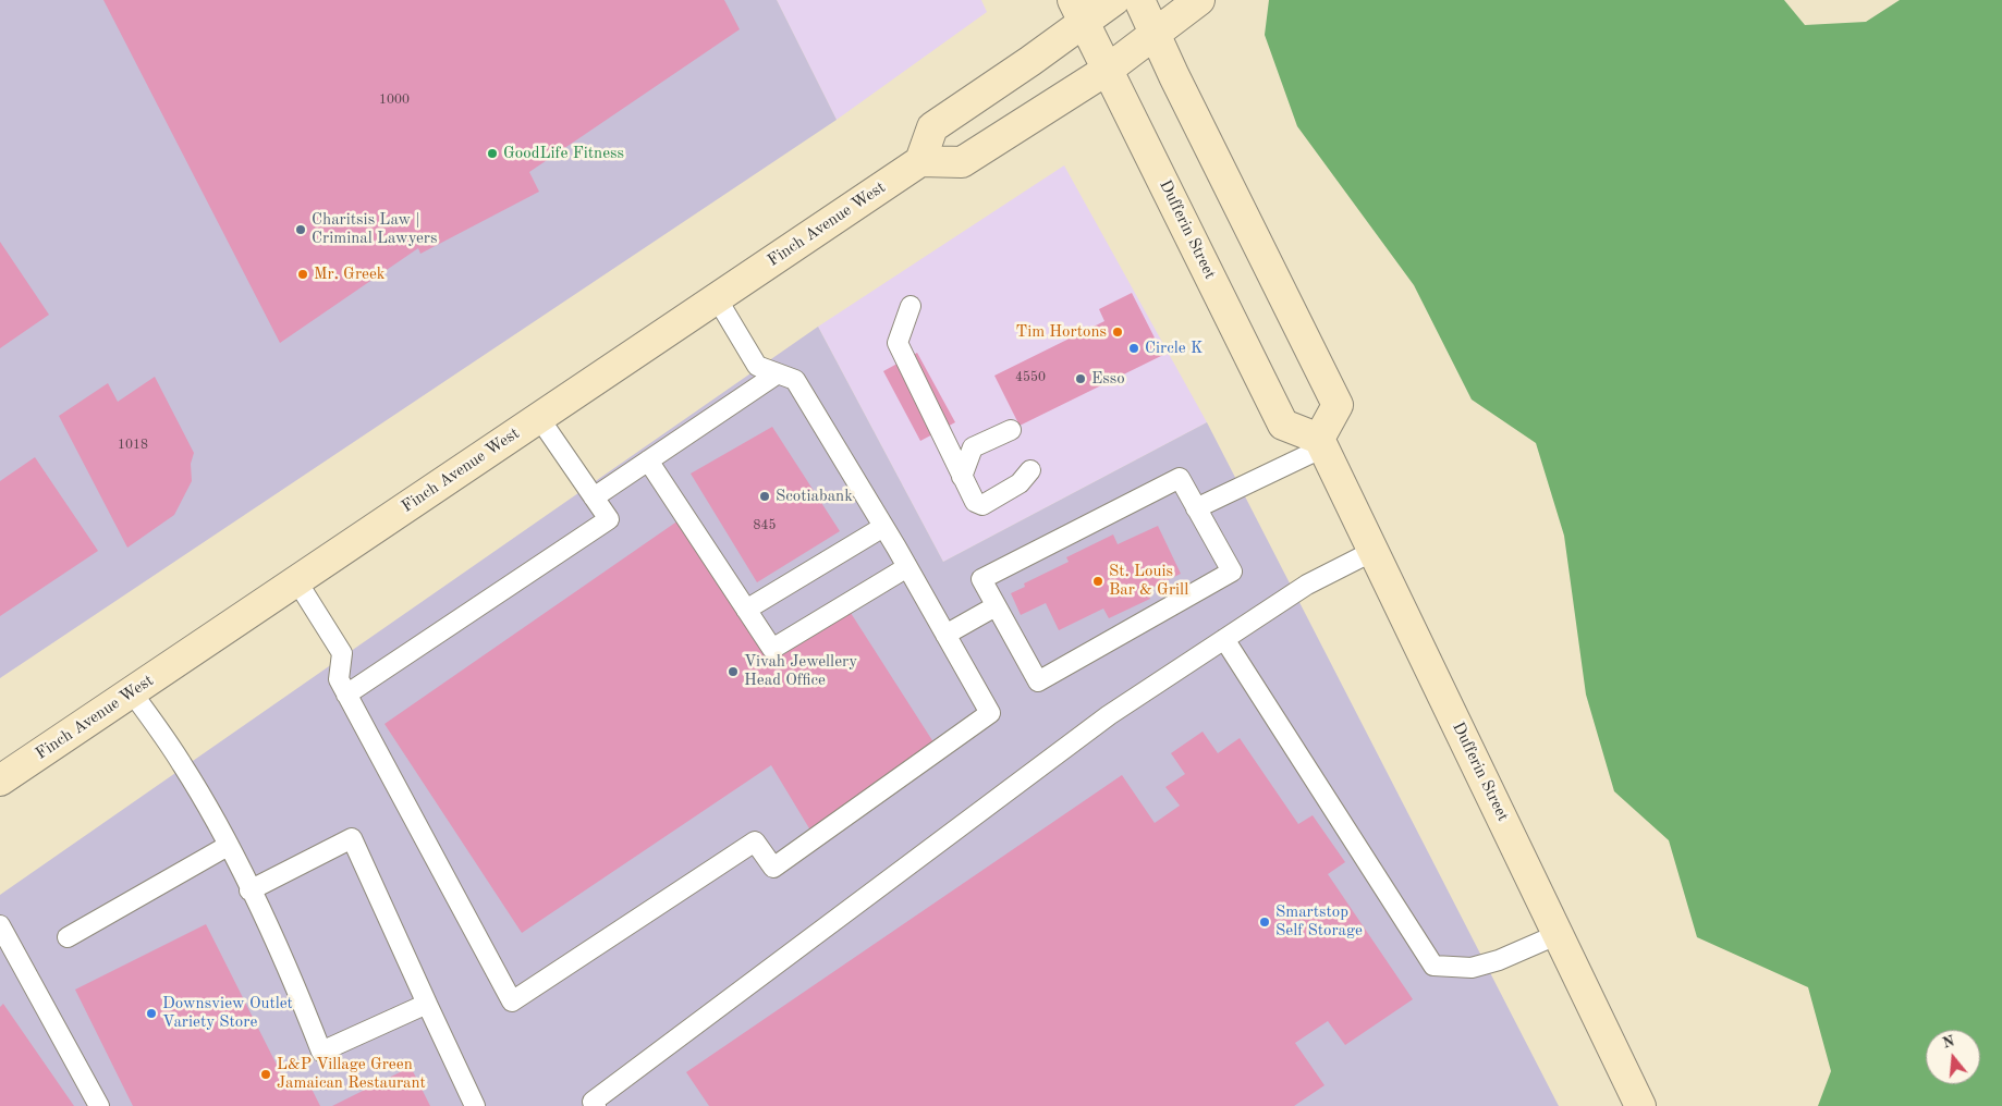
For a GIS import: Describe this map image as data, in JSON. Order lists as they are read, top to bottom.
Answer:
{
  "streets": {
    "main road": ["Finch Avenue West", "Dufferin Street"]
  },
  "places": [
    "GoodLife Fitness",
    "Charitsis Law | Criminal Lawyers",
    "Mr. Greek",
    "Tim Hortons",
    "Circle K",
    "Esso",
    "Scotiabank",
    "St. Louis Bar & Grill",
    "Vivah Jewellery Head Office",
    "Smartstop Self Storage",
    "Downsview Outlet Variety Store",
    "L&P Village Green Jamaican Restaurant"
  ],
  "house_numbers": [
    "1000",
    "4550",
    "1018",
    "845"
  ],
  "north": "top"
}
